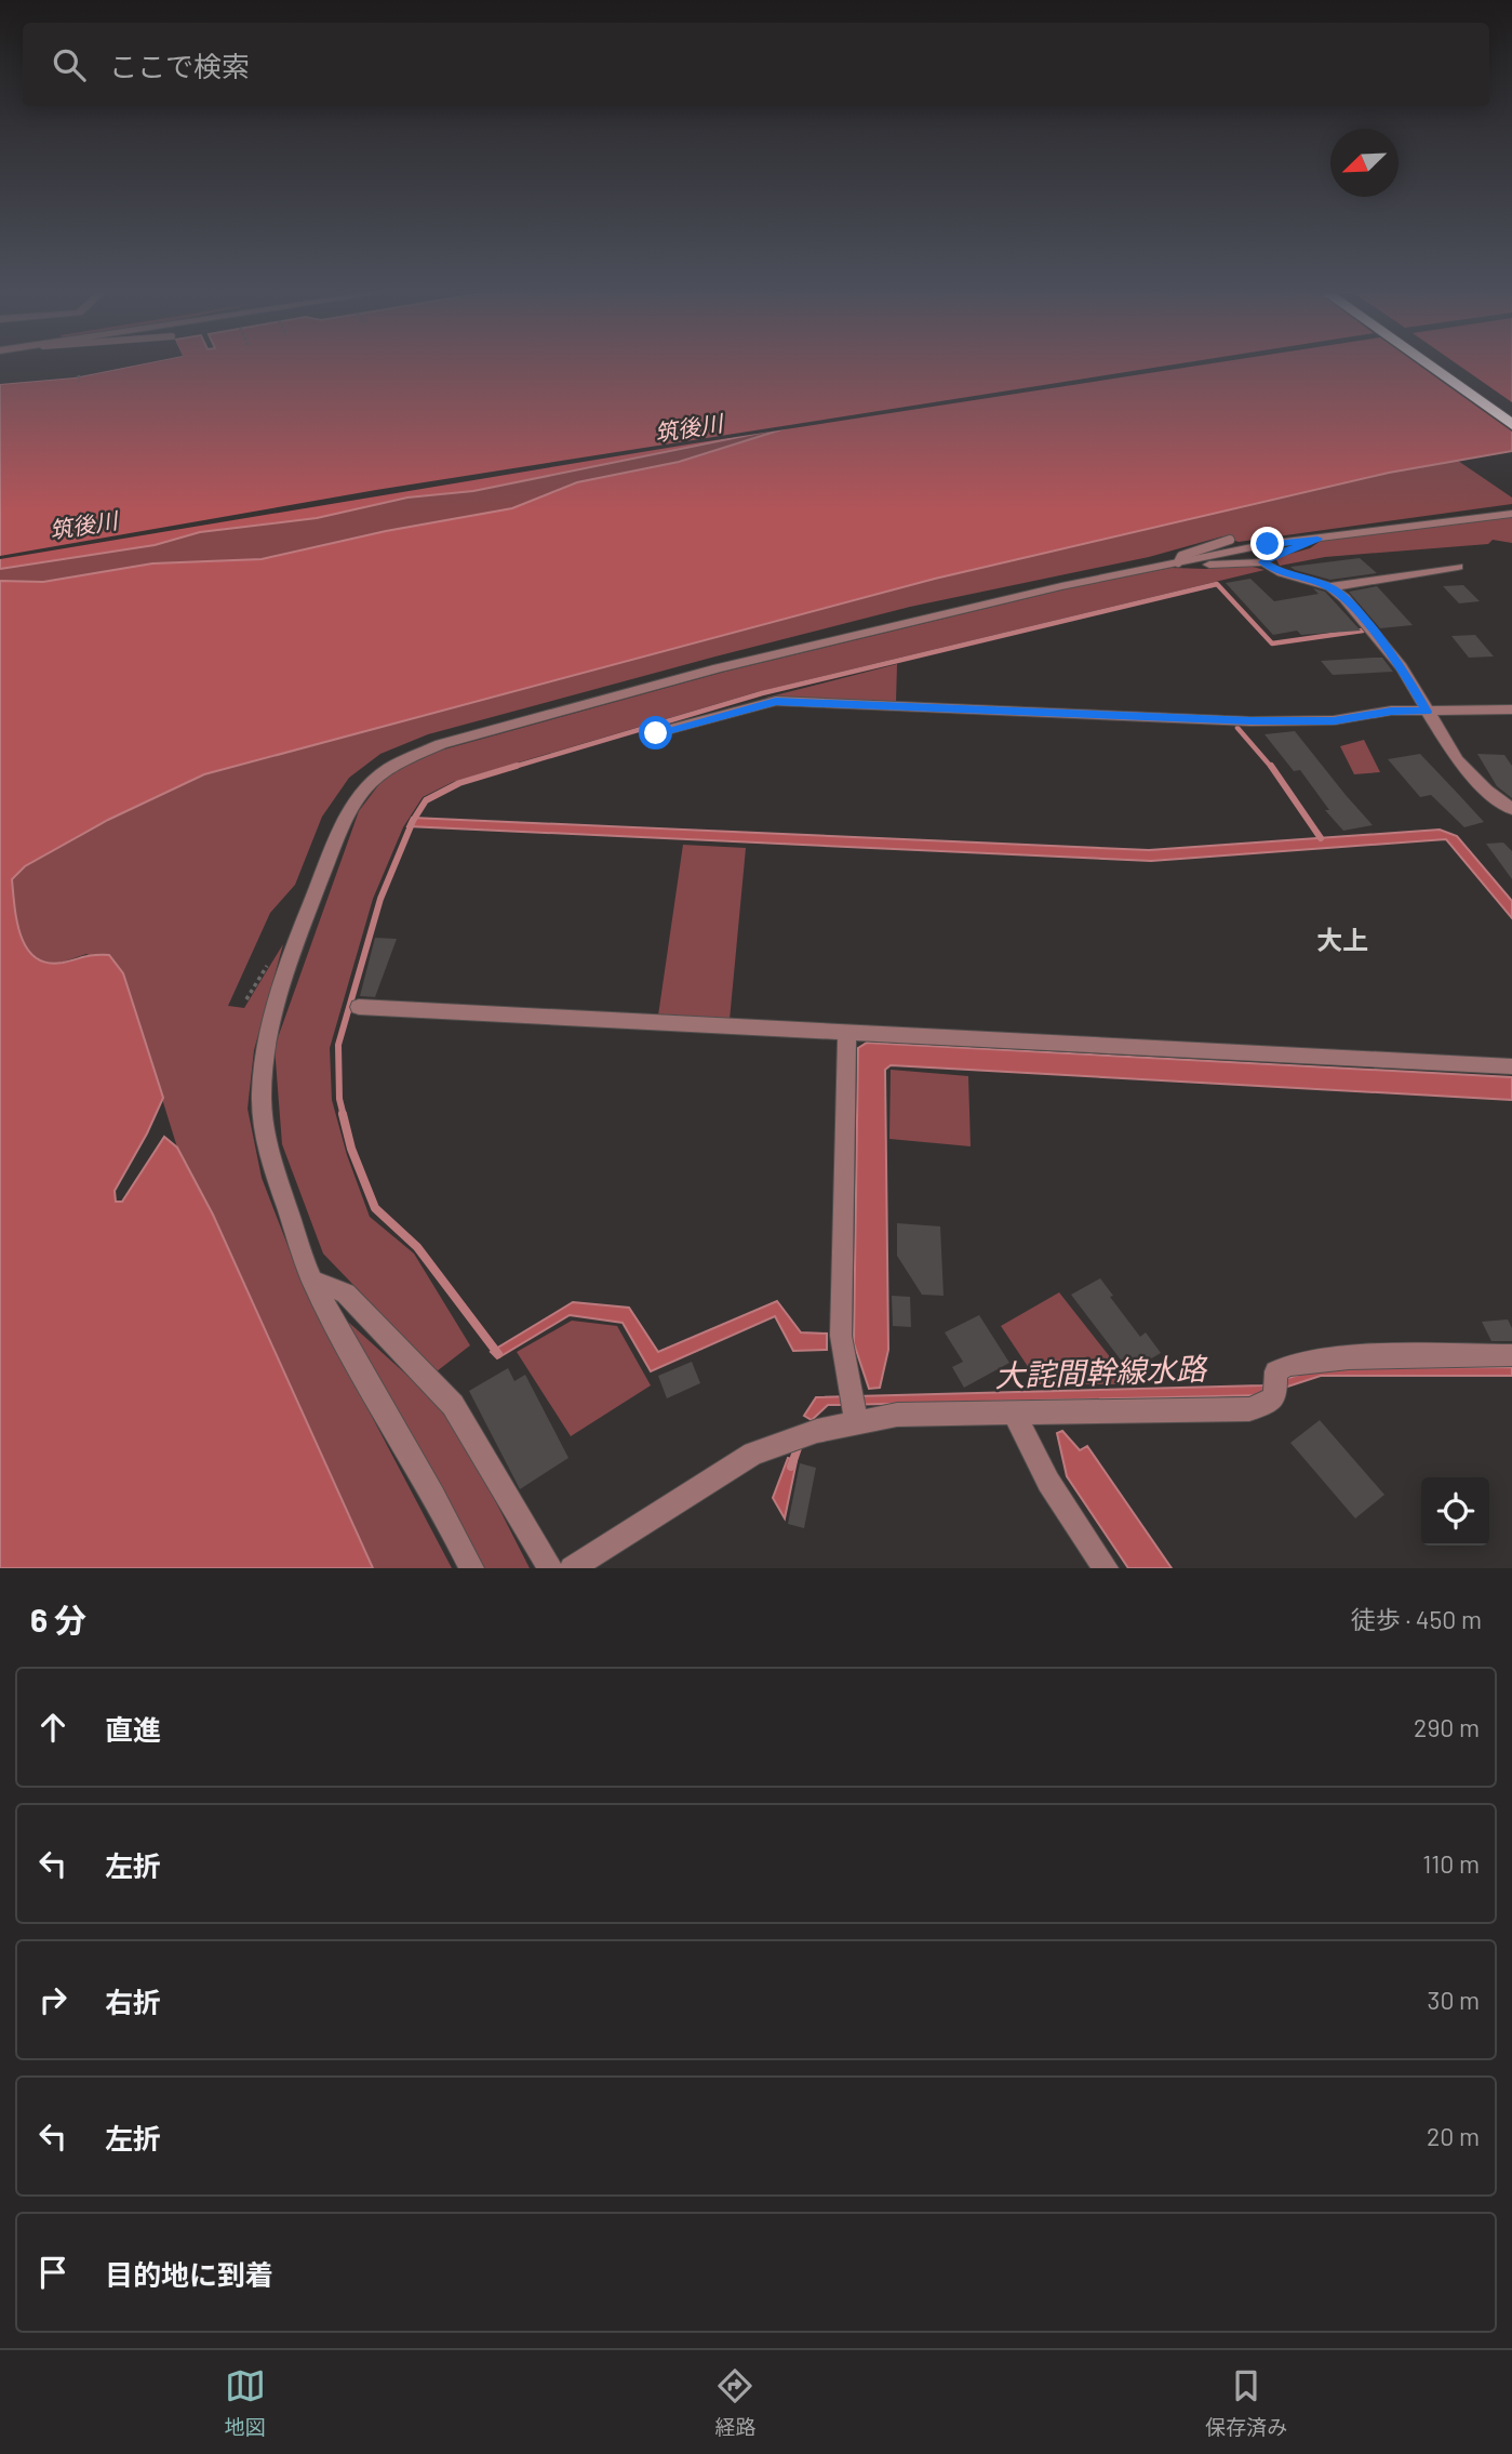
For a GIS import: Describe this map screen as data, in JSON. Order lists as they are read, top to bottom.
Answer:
{
  "districts": ["大上"],
  "water": ["筑後川", "大詫間幹線水路"],
  "north": "bottom left",
  "page": {
    "search": "ここで検索",
    "heading": ["6 分", "徒歩 · 450 m"],
    "list": [
      ["直進", "290 m"],
      ["左折", "110 m"],
      ["右折", "30 m"],
      ["左折", "20 m"],
      "目的地に到着"
    ],
    "nav": ["地図", "経路", "保存済み"]
  }
}
